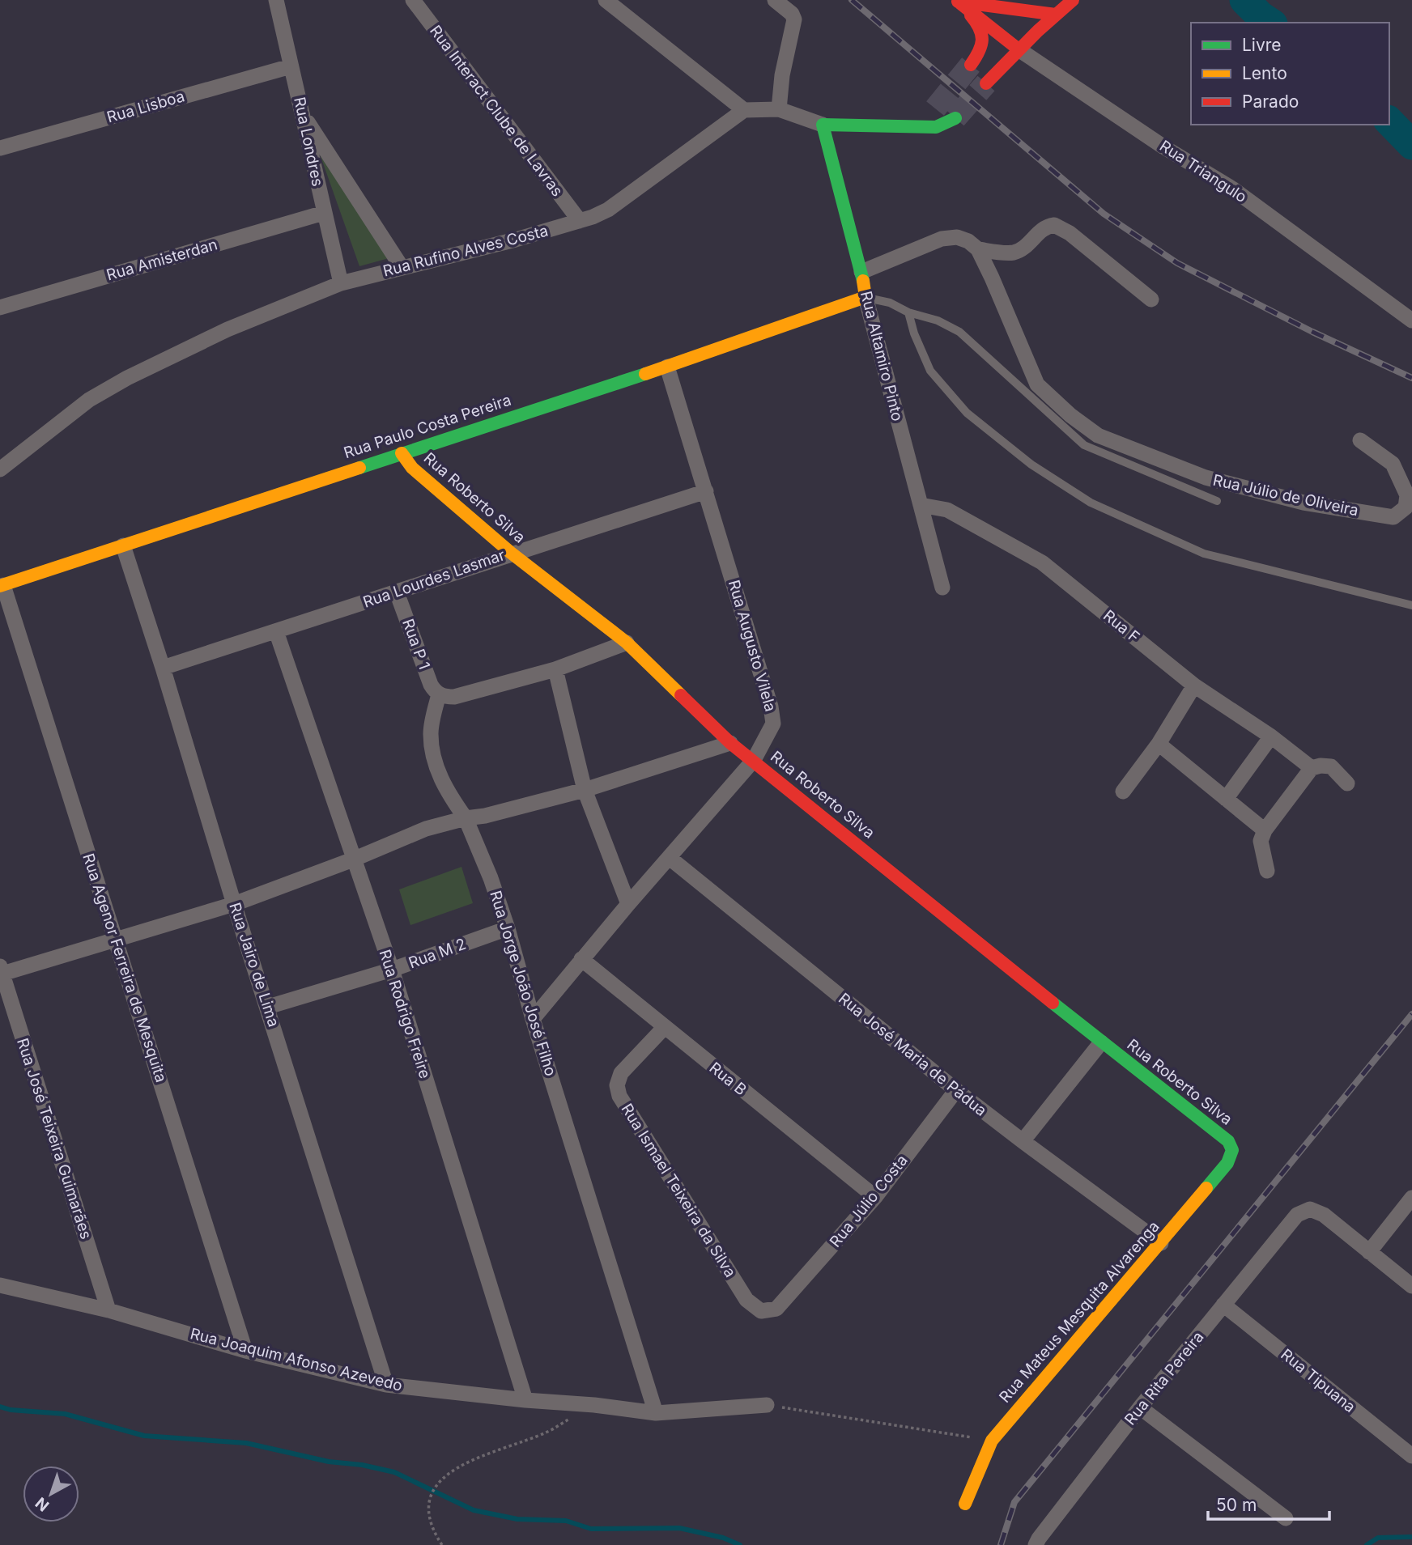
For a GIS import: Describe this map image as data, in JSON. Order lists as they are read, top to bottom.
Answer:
{
  "streets": {
    "street": [
      "Rua Lisboa",
      "Rua Interact Clube de Lavras",
      "Rua Londres",
      "Rua Triangulo",
      "Rua Rufino Alves Costa",
      "Rua Amisterdan",
      "Rua Altamiro Pinto",
      "Rua Paulo Costa Pereira",
      "Rua Júlio de Oliveira",
      "Rua Roberto Silva",
      "Rua Lourdes Lasmar",
      "Rua F",
      "Rua P 1",
      "Rua Augusto Vilela",
      "Rua M 2",
      "Rua Jairo de Lima",
      "Rua Agenor Ferreira de Mesquita",
      "Rua Jorge João José Filho",
      "Rua Rodrigo Freire",
      "Rua José Maria de Pádua",
      "Rua B",
      "Rua José Teixeira Guimarães",
      "Rua Ismael Teixeira da Silva",
      "Rua Júlio Costa",
      "Rua Mateus Mesquita Alvarenga",
      "Rua Joaquim Afonso Azevedo",
      "Rua Rita Pereira",
      "Rua Tipuana"
    ]
  },
  "crossings": [
    ["Rua Lisboa", "Rua Londres"],
    ["Rua Interact Clube de Lavras", "Rua Rufino Alves Costa"],
    ["Rua Londres", "Rua Rufino Alves Costa"],
    ["Rua Londres", "Rua Amisterdan"],
    ["Rua Altamiro Pinto", "Rua Paulo Costa Pereira"],
    ["Rua Altamiro Pinto", "Rua F"],
    ["Rua Paulo Costa Pereira", "Rua Roberto Silva"],
    ["Rua Paulo Costa Pereira", "Rua Augusto Vilela"],
    ["Rua Paulo Costa Pereira", "Rua Jairo de Lima"],
    ["Rua Paulo Costa Pereira", "Rua Agenor Ferreira de Mesquita"],
    ["Rua Roberto Silva", "Rua Lourdes Lasmar"],
    ["Rua Roberto Silva", "Rua Augusto Vilela"],
    ["Rua Roberto Silva", "Rua Mateus Mesquita Alvarenga"],
    ["Rua Lourdes Lasmar", "Rua P 1"],
    ["Rua Lourdes Lasmar", "Rua Augusto Vilela"],
    ["Rua Lourdes Lasmar", "Rua Jairo de Lima"],
    ["Rua Lourdes Lasmar", "Rua Rodrigo Freire"],
    ["Rua P 1", "Rua Jorge João José Filho"],
    ["Rua Augusto Vilela", "Rua Jorge João José Filho"],
    ["Rua Augusto Vilela", "Rua José Maria de Pádua"],
    ["Rua Augusto Vilela", "Rua B"],
    ["Rua M 2", "Rua Jairo de Lima"],
    ["Rua M 2", "Rua Jorge João José Filho"],
    ["Rua M 2", "Rua Rodrigo Freire"],
    ["Rua Jairo de Lima", "Rua Joaquim Afonso Azevedo"],
    ["Rua Agenor Ferreira de Mesquita", "Rua Joaquim Afonso Azevedo"],
    ["Rua Jorge João José Filho", "Rua Joaquim Afonso Azevedo"],
    ["Rua Rodrigo Freire", "Rua Joaquim Afonso Azevedo"],
    ["Rua José Maria de Pádua", "Rua Júlio Costa"],
    ["Rua José Maria de Pádua", "Rua Mateus Mesquita Alvarenga"],
    ["Rua B", "Rua Ismael Teixeira da Silva"],
    ["Rua B", "Rua Júlio Costa"],
    ["Rua José Teixeira Guimarães", "Rua Joaquim Afonso Azevedo"],
    ["Rua Ismael Teixeira da Silva", "Rua Júlio Costa"],
    ["Rua Rita Pereira", "Rua Tipuana"]
  ],
  "legend": ["Livre", "Lento", "Parado"],
  "scale_bar": "50 m",
  "north": "bottom left"
}
